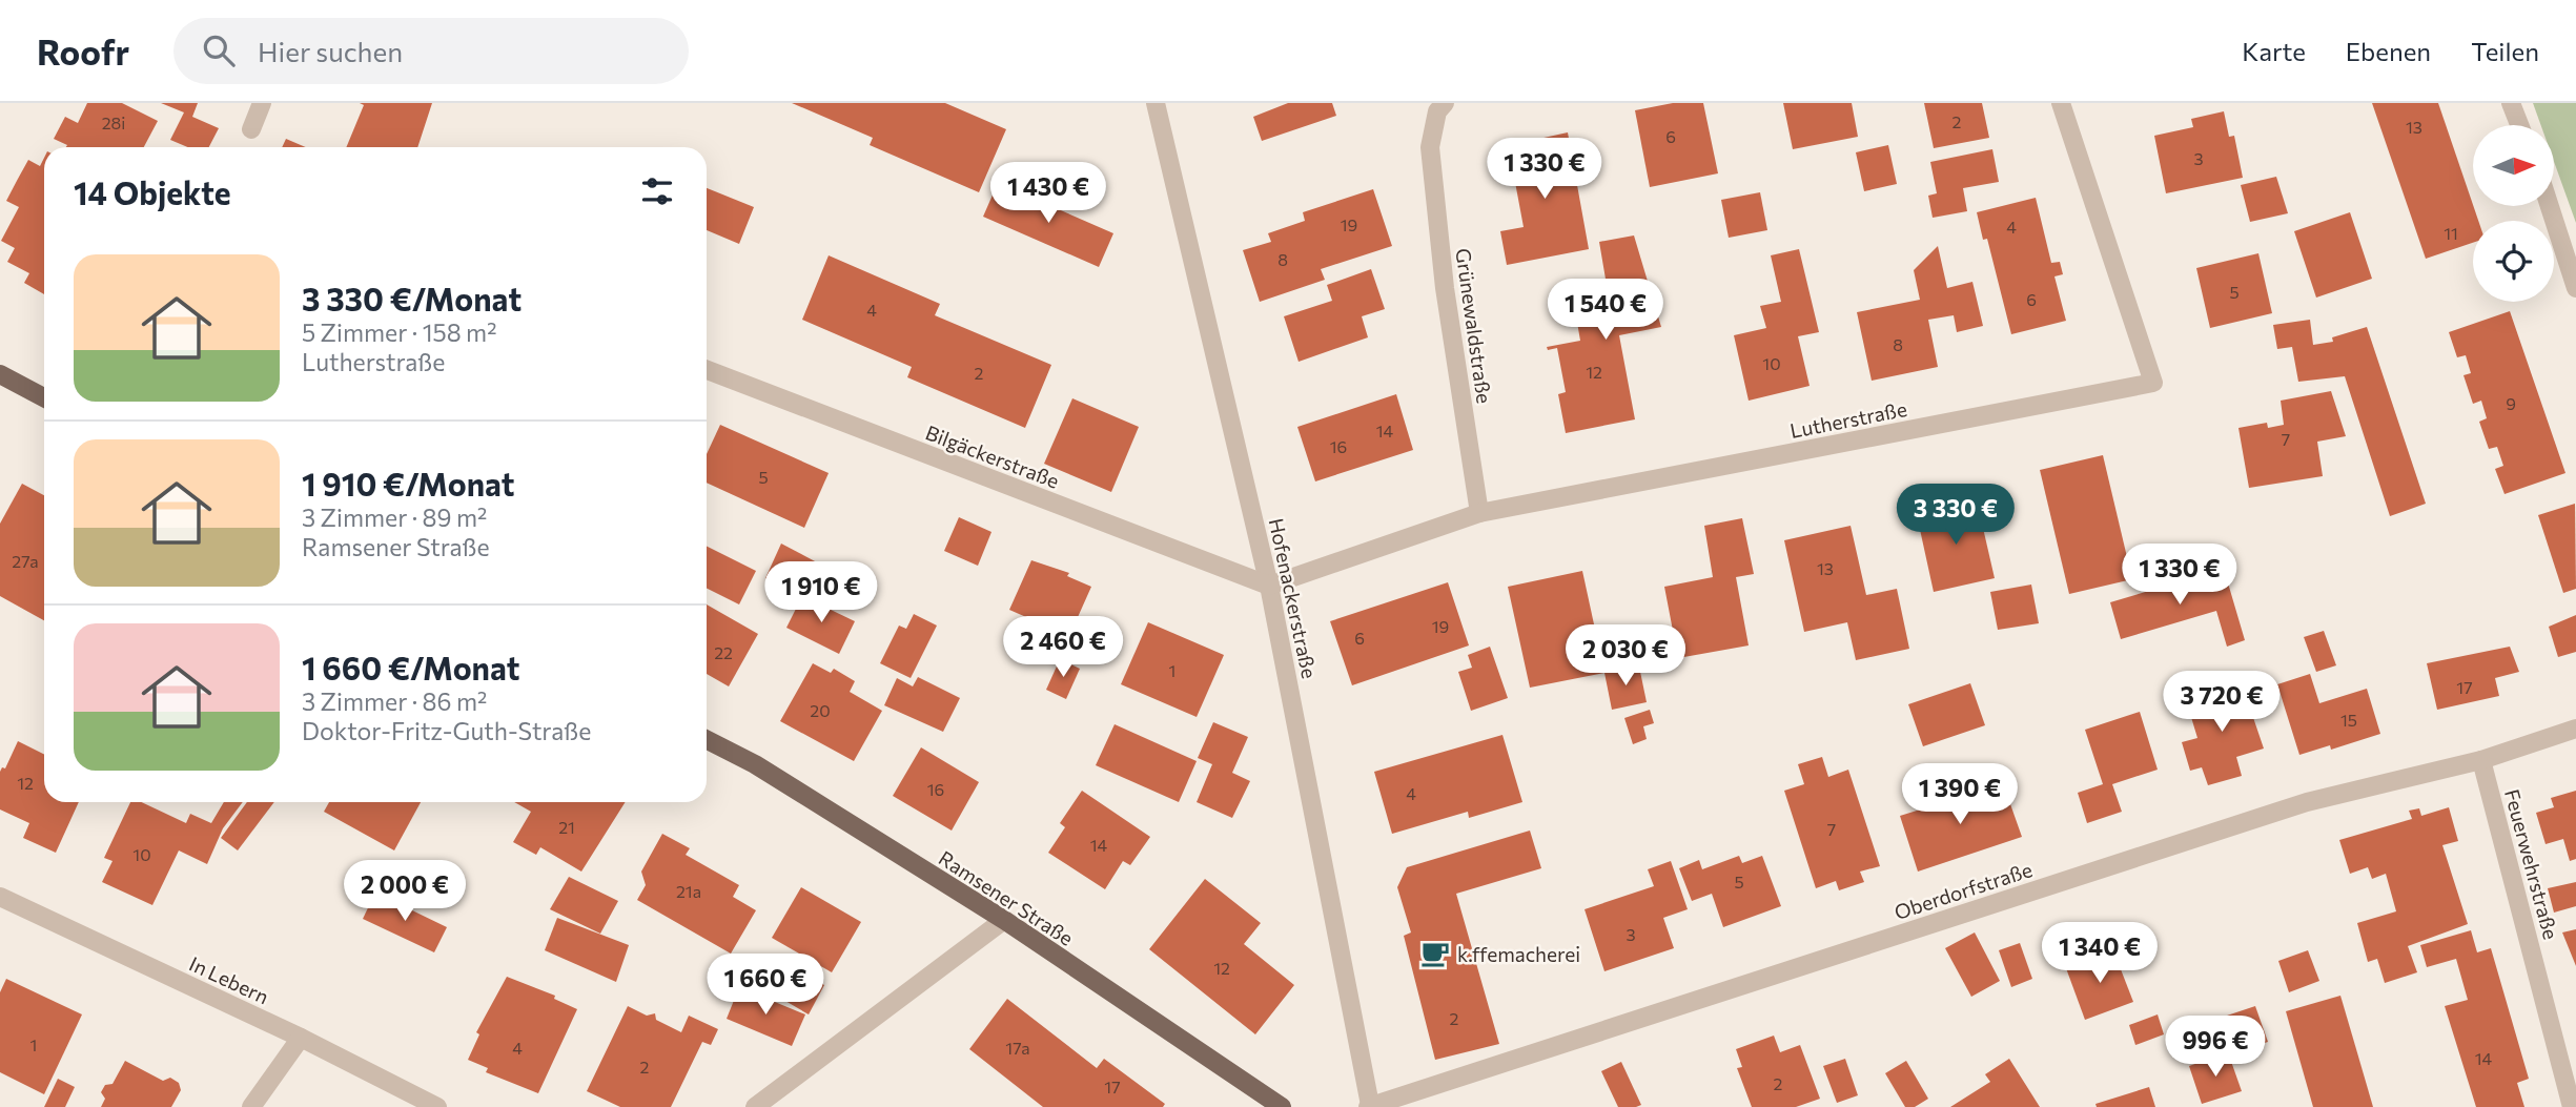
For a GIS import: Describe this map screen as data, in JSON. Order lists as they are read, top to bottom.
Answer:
{
  "streets": {
    "main road": ["Ramsener Straße"],
    "street": [
      "Grünewaldstraße",
      "Lutherstraße",
      "Bilgäckerstraße",
      "Hofenackerstraße",
      "Feuerwehrstraße",
      "Oberdorfstraße",
      "In Lebern"
    ]
  },
  "crossings": [
    ["Grünewaldstraße", "Lutherstraße"],
    ["Lutherstraße", "Bilgäckerstraße"],
    ["Lutherstraße", "Hofenackerstraße"],
    ["Bilgäckerstraße", "Hofenackerstraße"],
    ["Hofenackerstraße", "Oberdorfstraße"],
    ["Feuerwehrstraße", "Oberdorfstraße"]
  ],
  "places": {
    "cafe": ["k.ffemacherei"]
  },
  "house_numbers": [
    "2",
    "28i",
    "13",
    "6",
    "3",
    "19",
    "4",
    "11",
    "8",
    "5",
    "6",
    "4",
    "8",
    "10",
    "12",
    "2",
    "9",
    "14",
    "7",
    "16",
    "5",
    "27a",
    "13",
    "19",
    "6",
    "22",
    "1",
    "17",
    "20",
    "15",
    "12",
    "16",
    "4",
    "21",
    "7",
    "14",
    "10",
    "5",
    "21a",
    "3",
    "12",
    "2",
    "1",
    "4",
    "17a",
    "14",
    "2",
    "2",
    "17"
  ],
  "north": "right",
  "page": {
    "header": "Roofr",
    "search": "Hier suchen",
    "nav": ["Karte", "Ebenen", "Teilen"],
    "price": [
      "1 330 €",
      "1 430 €",
      "1 540 €",
      "3 330 €",
      "1 330 €",
      "1 910 €",
      "2 460 €",
      "2 030 €",
      "3 720 €",
      "1 390 €",
      "2 000 €",
      "1 340 €",
      "1 660 €",
      "996 €"
    ],
    "heading": "14 Objekte",
    "list": [
      {
        "name": "3 330 €/Monat",
        "note": "5 Zimmer · 158 m² · Lutherstraße"
      },
      {
        "name": "1 910 €/Monat",
        "note": "3 Zimmer · 89 m² · Ramsener Straße"
      },
      {
        "name": "1 660 €/Monat",
        "note": "3 Zimmer · 86 m² · Doktor-Fritz-Guth-Straße"
      }
    ]
  }
}
